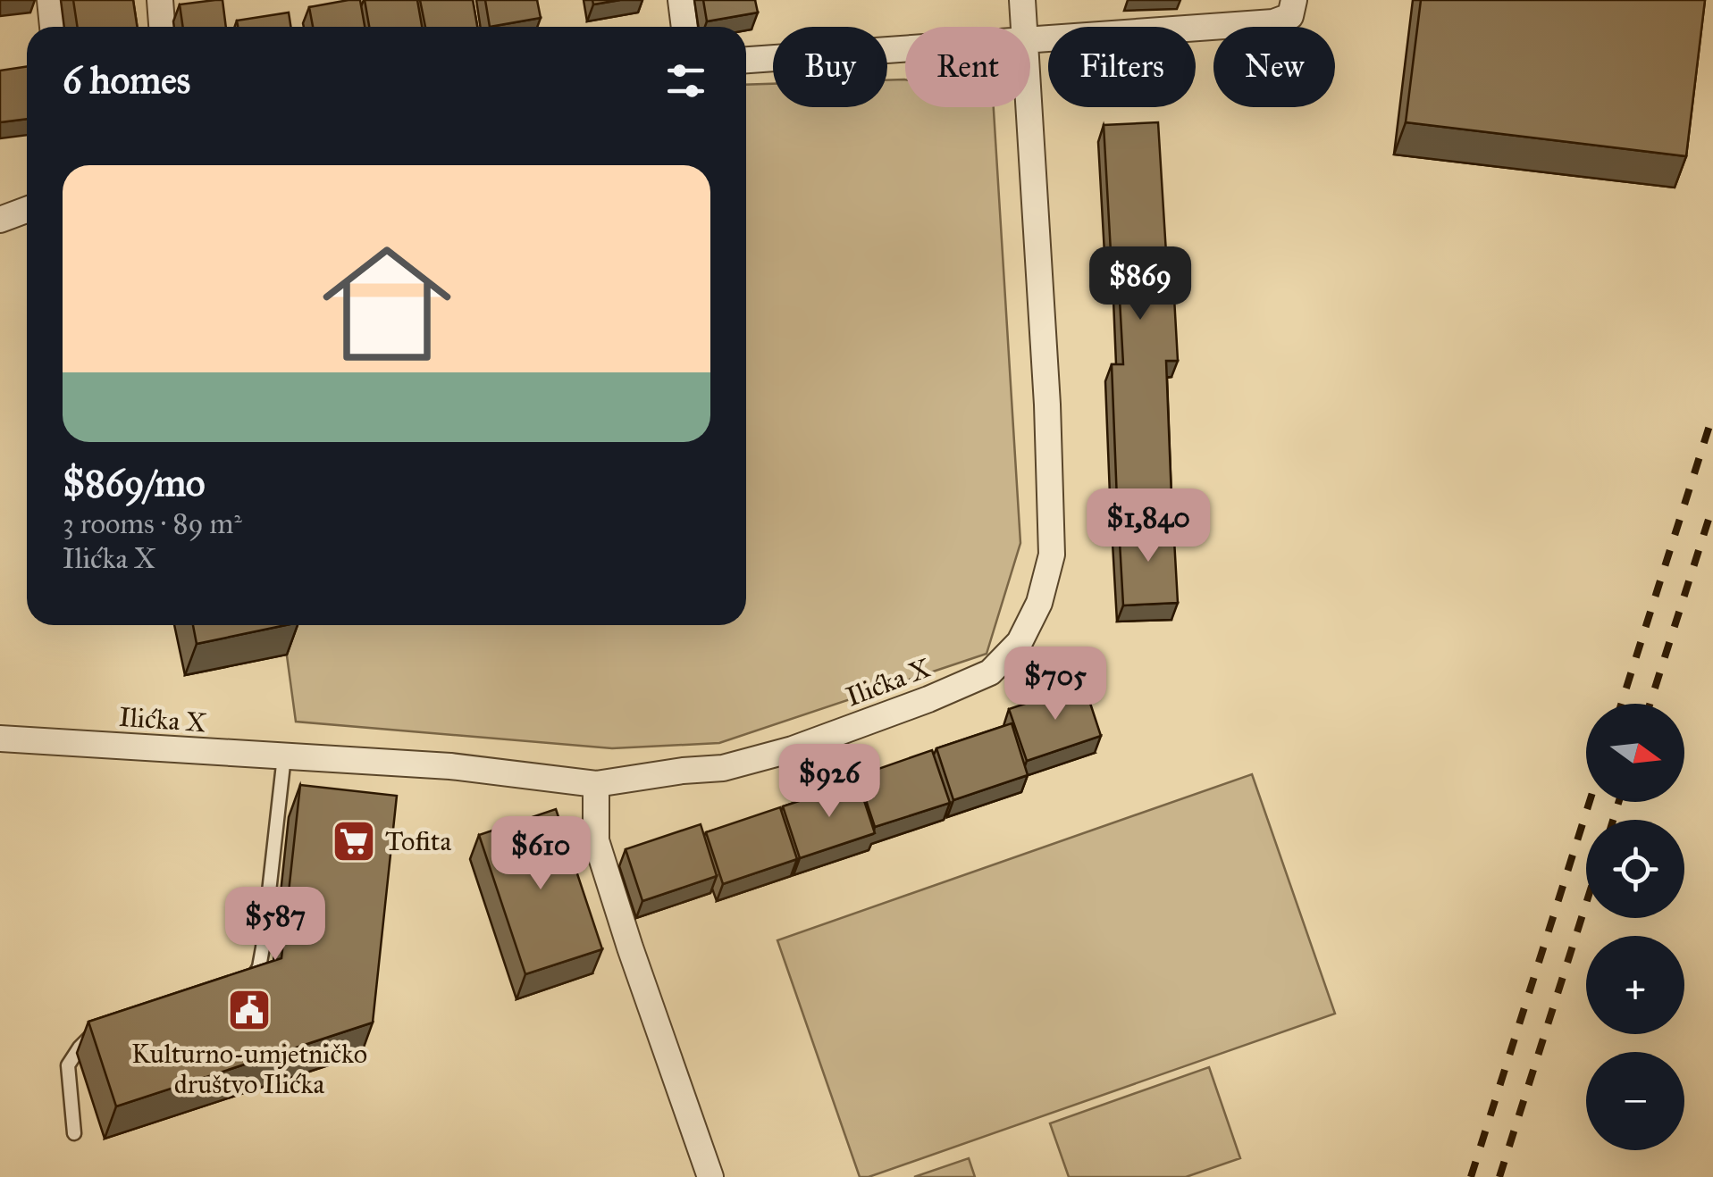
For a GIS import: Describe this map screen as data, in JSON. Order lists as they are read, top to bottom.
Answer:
{
  "streets": {
    "street": ["Ilićka X"]
  },
  "places": {
    "supermarket": ["Tofita"],
    "public building": ["Kulturno-umjetničko društvo Ilićka"]
  },
  "north": "right",
  "page": {
    "chip": [
      "Buy",
      "Rent",
      "Filters",
      "New"
    ],
    "heading": "6 homes",
    "list": [
      {
        "name": "$869/mo",
        "note": "3 rooms · 89 m² · Ilićka X"
      }
    ],
    "price": [
      "$869",
      "$1,840",
      "$705",
      "$926",
      "$610",
      "$587"
    ],
    "map_buttons": ["+", "−"]
  }
}
